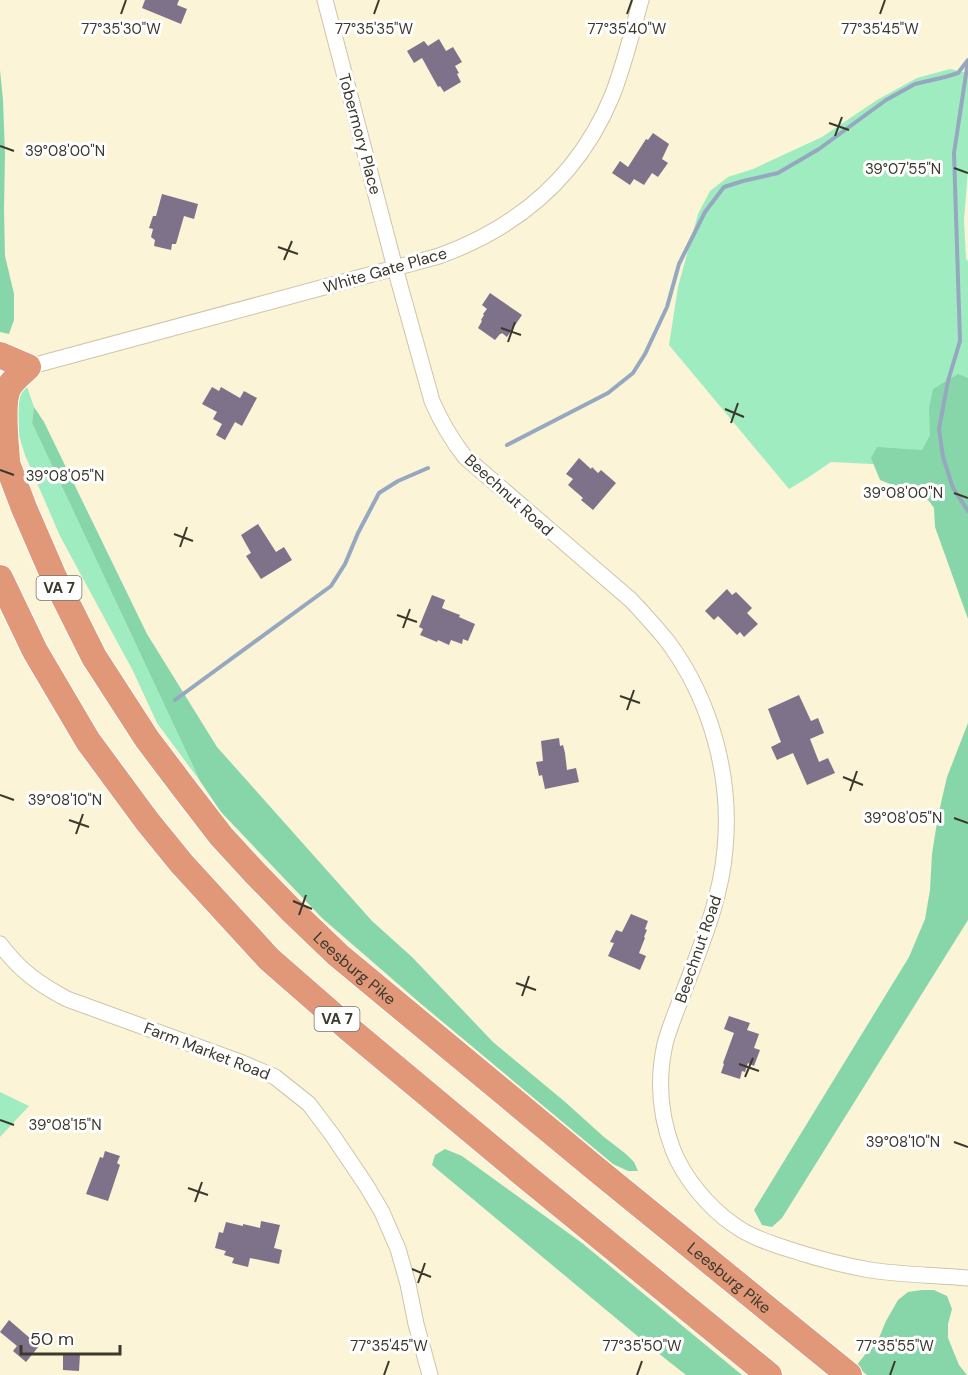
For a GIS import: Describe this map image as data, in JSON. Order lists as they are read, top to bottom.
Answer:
{
  "streets": {
    "highway": ["VA 7", "Leesburg Pike"],
    "street": [
      "Tobermory Place",
      "White Gate Place",
      "Beechnut Road",
      "Farm Market Road"
    ]
  },
  "crossings": [
    ["Tobermory Place", "White Gate Place"],
    ["Tobermory Place", "Beechnut Road"],
    ["White Gate Place", "Beechnut Road"]
  ],
  "scale_bar": "50 m",
  "coordinates": [
    "77°35'45\"W",
    "77°35'30\"W",
    "77°35'35\"W",
    "77°35'40\"W",
    "39°08'00\"N",
    "39°07'55\"N",
    "39°08'05\"N",
    "39°08'10\"N",
    "39°08'15\"N",
    "77°35'50\"W",
    "77°35'55\"W"
  ]
}
